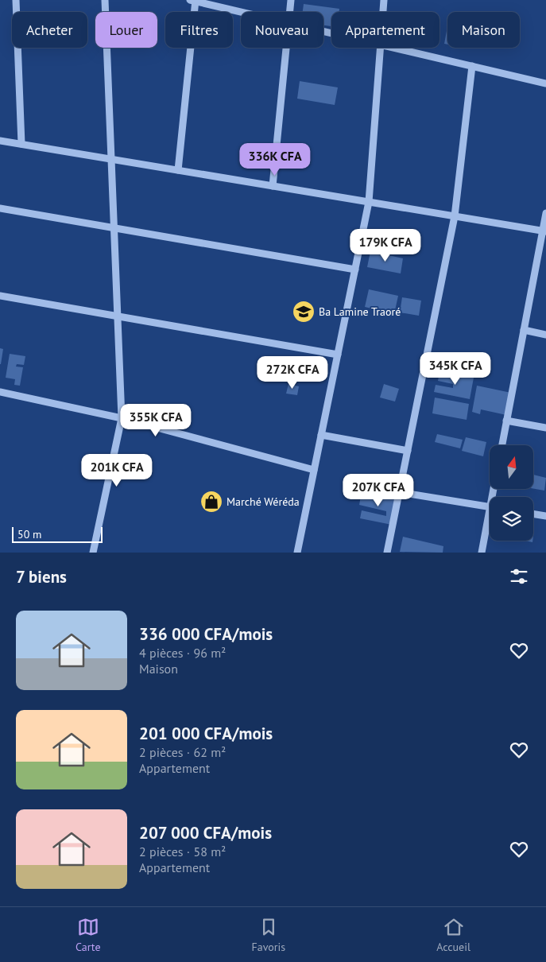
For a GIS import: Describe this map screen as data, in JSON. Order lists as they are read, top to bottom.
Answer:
{
  "places": {
    "school or university": ["Ba Lamine Traoré"],
    "shop": ["Marché Wéréda"]
  },
  "scale_bar": "50 m",
  "north": "top",
  "page": {
    "chip": [
      "Acheter",
      "Louer",
      "Filtres",
      "Nouveau",
      "Appartement",
      "Maison"
    ],
    "price": [
      "336K CFA",
      "179K CFA",
      "345K CFA",
      "272K CFA",
      "355K CFA",
      "201K CFA",
      "207K CFA"
    ],
    "scale": "50 m",
    "heading": "7 biens",
    "list": [
      {
        "name": "336 000 CFA/mois",
        "note": "4 pièces · 96 m² · Maison"
      },
      {
        "name": "201 000 CFA/mois",
        "note": "2 pièces · 62 m² · Appartement"
      },
      {
        "name": "207 000 CFA/mois",
        "note": "2 pièces · 58 m² · Appartement"
      }
    ],
    "tabs": ["Carte", "Favoris", "Accueil"]
  }
}
